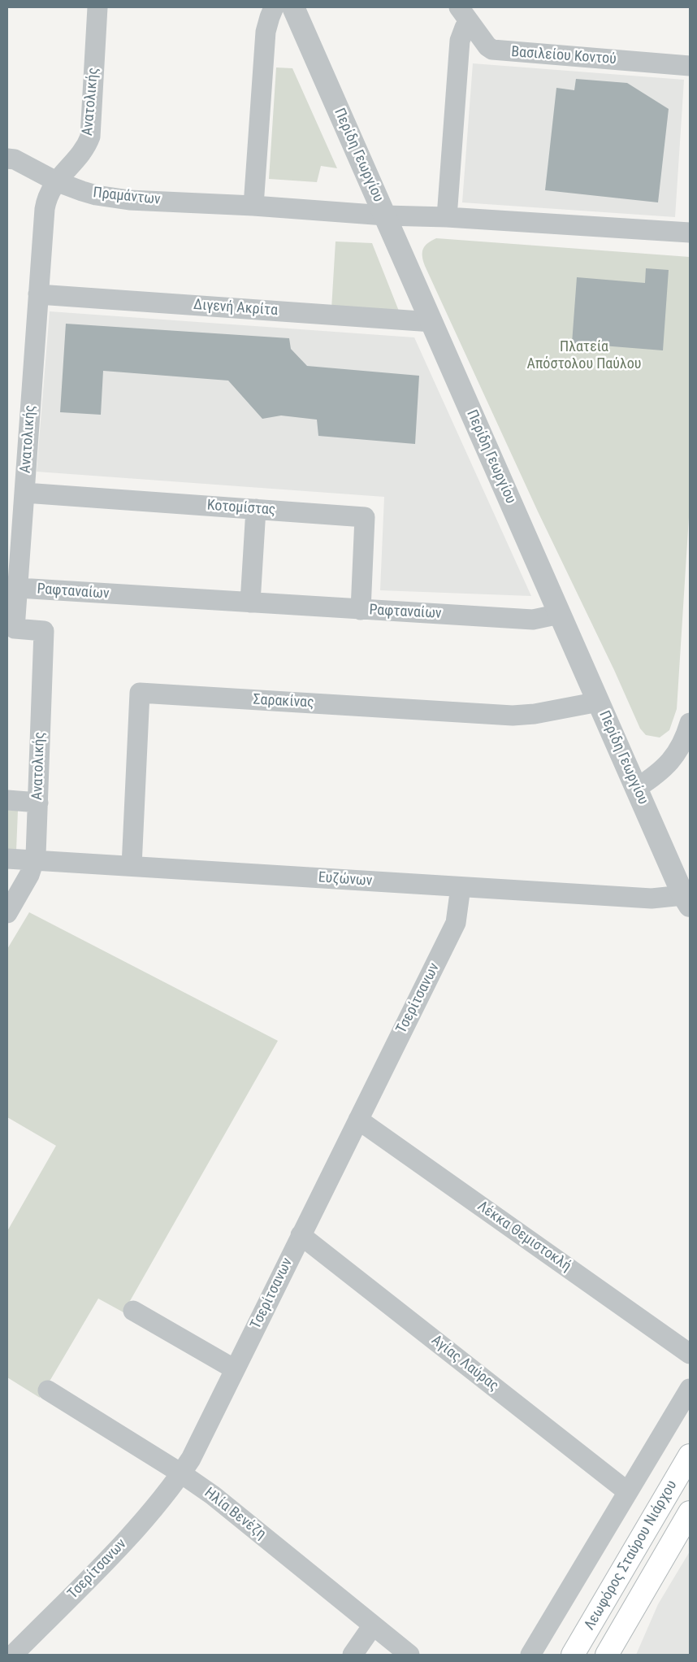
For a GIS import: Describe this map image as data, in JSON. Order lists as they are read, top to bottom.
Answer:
{
  "streets": {
    "main road": ["Λεωφόρος Σταύρου Νιάρχου"],
    "street": [
      "Βασιλείου Κοντού",
      "Ανατολικής",
      "Περίδη Γεωργίου",
      "Πραμάντων",
      "Διγενή Ακρίτα",
      "Κοτομίστας",
      "Ραφταναίων",
      "Σαρακίνας",
      "Ευζώνων",
      "Τσερίτσανων",
      "Λέκκα Θεμιστοκλή",
      "Αγίας Λαύρας",
      "Ηλία Βενέζη"
    ]
  },
  "crossings": [
    ["Ανατολικής", "Πραμάντων"],
    ["Ανατολικής", "Διγενή Ακρίτα"],
    ["Ανατολικής", "Κοτομίστας"],
    ["Ανατολικής", "Ραφταναίων"],
    ["Ανατολικής", "Ευζώνων"],
    ["Περίδη Γεωργίου", "Πραμάντων"],
    ["Περίδη Γεωργίου", "Διγενή Ακρίτα"],
    ["Περίδη Γεωργίου", "Ραφταναίων"],
    ["Περίδη Γεωργίου", "Σαρακίνας"],
    ["Περίδη Γεωργίου", "Ευζώνων"],
    ["Κοτομίστας", "Ραφταναίων"],
    ["Σαρακίνας", "Ευζώνων"],
    ["Ευζώνων", "Τσερίτσανων"],
    ["Τσερίτσανων", "Λέκκα Θεμιστοκλή"],
    ["Τσερίτσανων", "Αγίας Λαύρας"],
    ["Τσερίτσανων", "Ηλία Βενέζη"]
  ],
  "parks": ["Πλατεία Απόστολου Παύλου"]
}
